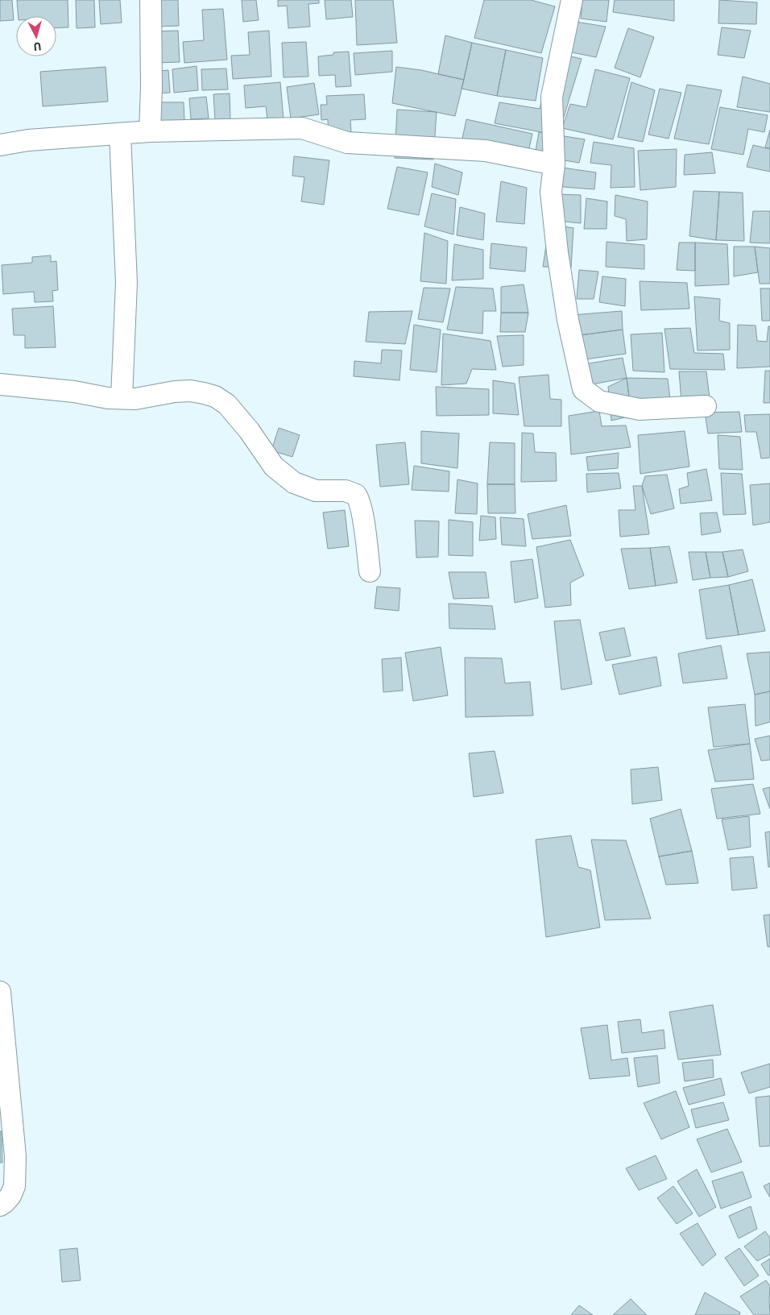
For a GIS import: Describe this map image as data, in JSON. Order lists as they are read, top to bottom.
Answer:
{
  "north": "bottom"
}
